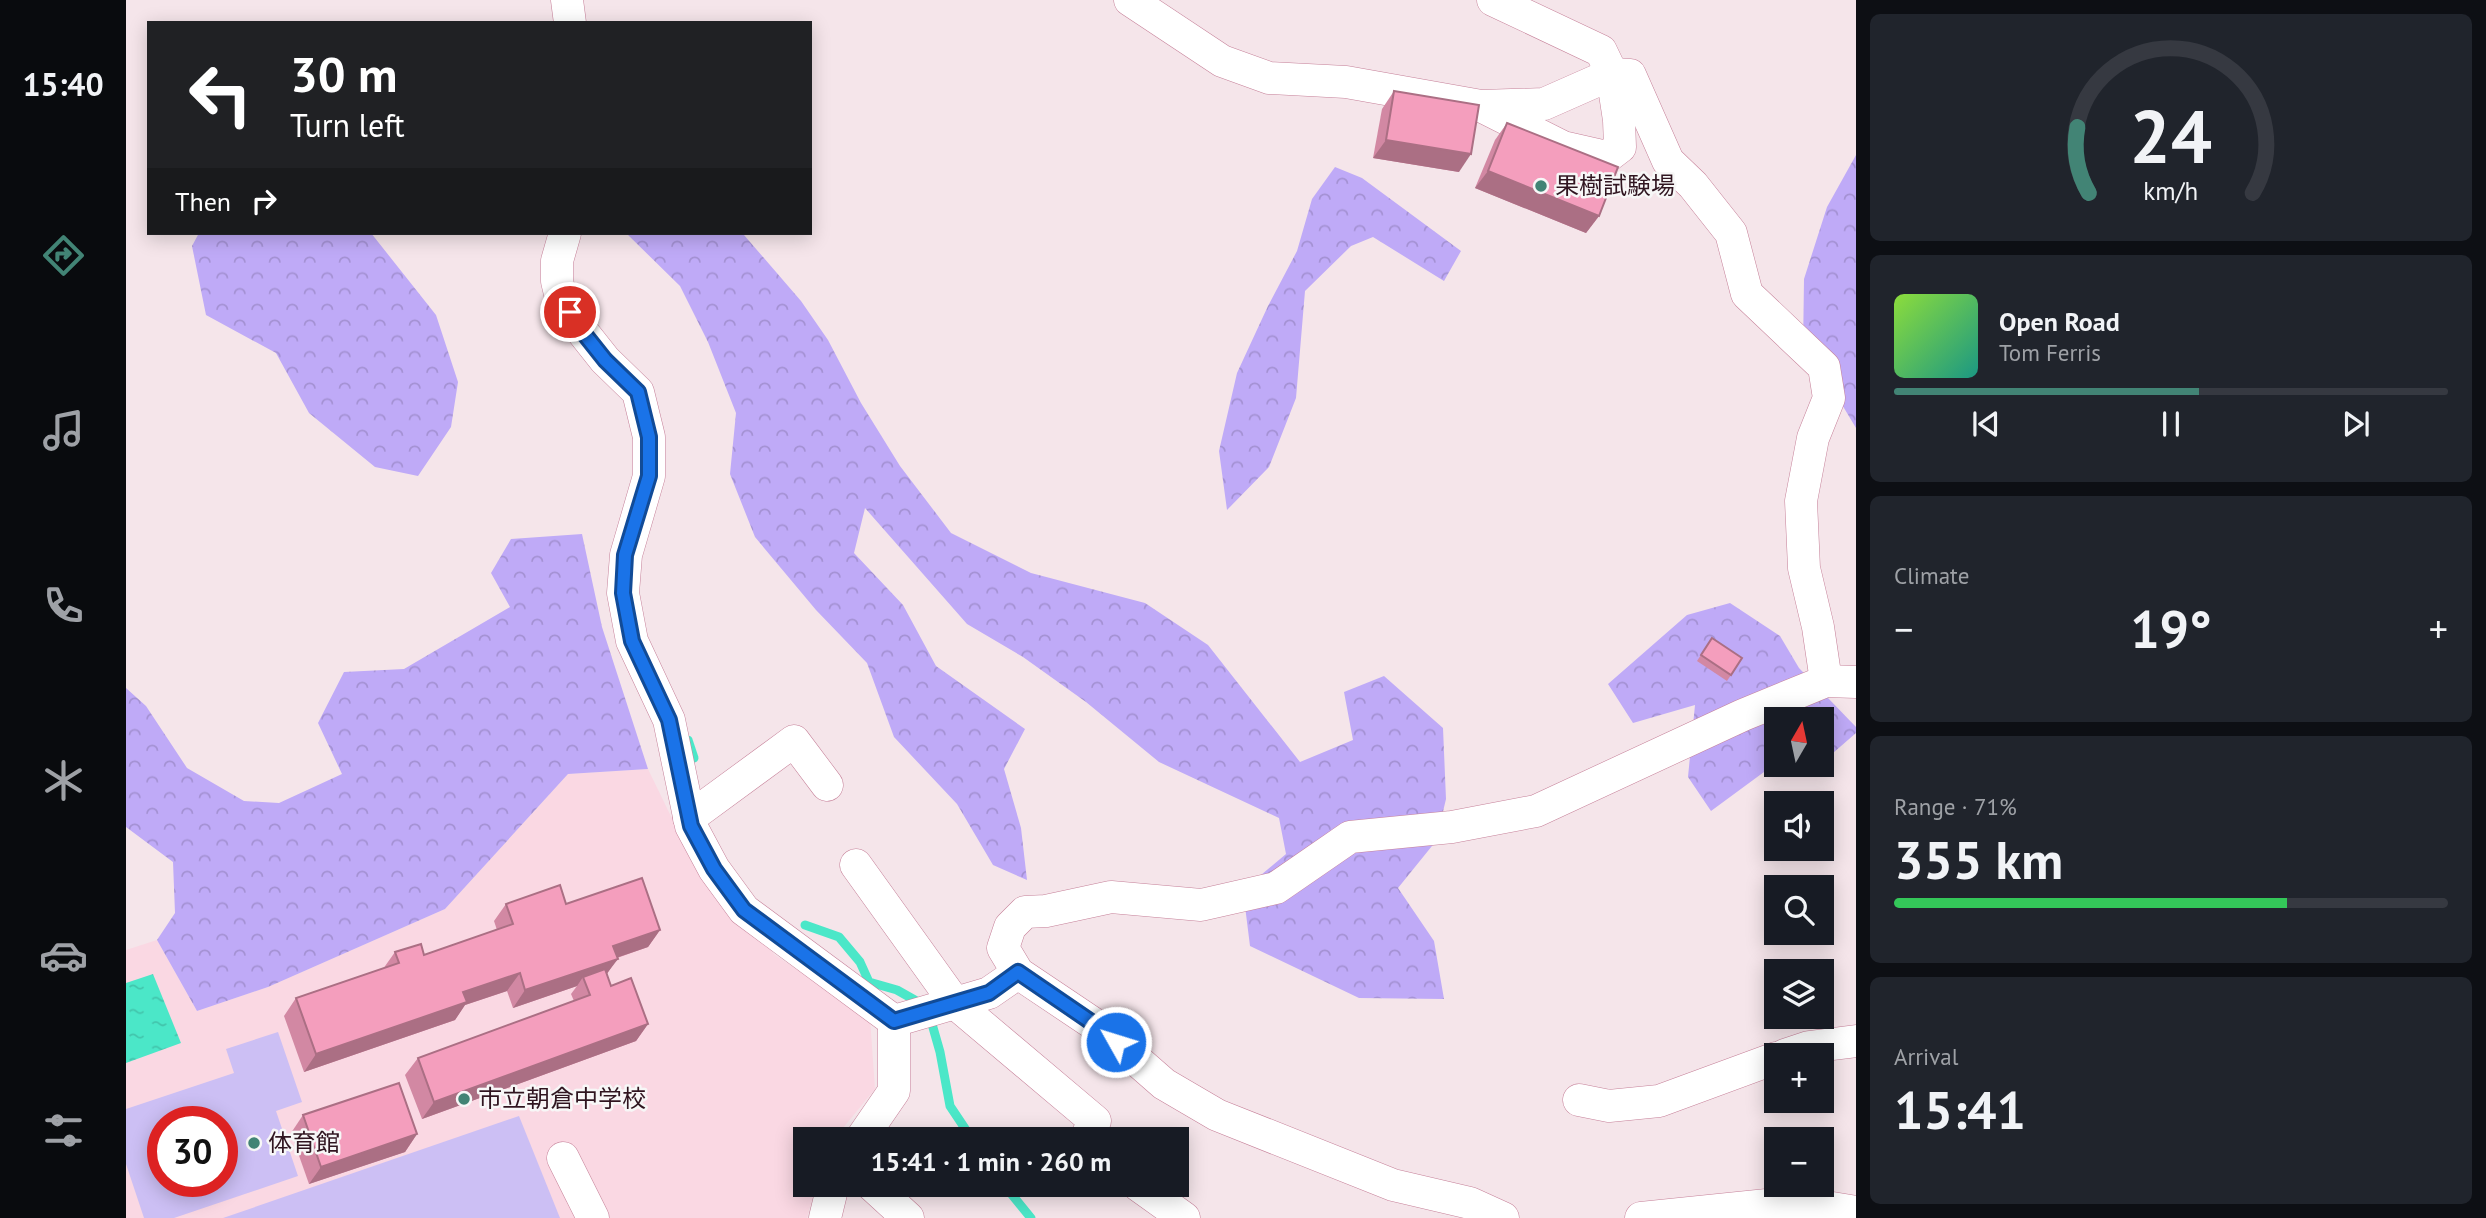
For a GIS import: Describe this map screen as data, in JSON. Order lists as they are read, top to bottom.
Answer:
{
  "places": ["果樹試験場", "市立朝倉中学校", "体育館"],
  "north": "top",
  "page": {
    "tabs": "15:40",
    "turn": ["30 m", "Turn left"],
    "then": "Then",
    "song": ["Open Road", "Tom Ferris"],
    "tile": [
      "Climate",
      ["Range · 71%", "355 km"],
      ["Arrival", "15:41"]
    ],
    "heat": ["−", "19°", "+"],
    "map_buttons": ["+", "−"],
    "limit": "30",
    "trip": "15:41 · 1 min · 260 m",
    "gauge": ["24", "km/h"]
  }
}
